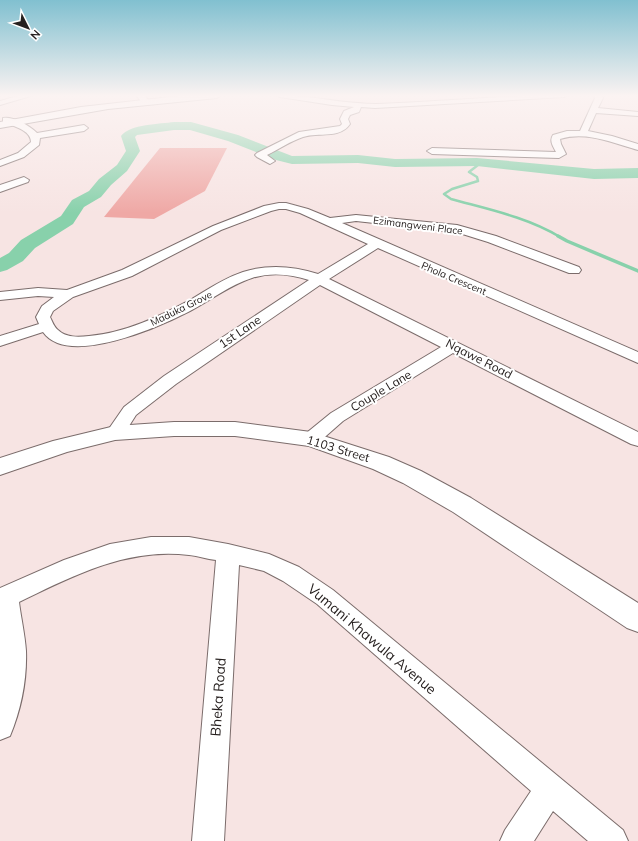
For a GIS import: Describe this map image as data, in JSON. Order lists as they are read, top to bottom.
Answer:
{
  "streets": {
    "street": [
      "Ezimangweni Place",
      "Phola Crescent",
      "Maduka Grove",
      "1st Lane",
      "Nqawe Road",
      "Couple Lane",
      "1103 Street",
      "Vumani Khawula Avenue",
      "Bheka Road"
    ]
  },
  "crossings": [
    ["Ezimangweni Place", "Phola Crescent"],
    ["Phola Crescent", "1st Lane"],
    ["Maduka Grove", "1st Lane"],
    ["Maduka Grove", "Nqawe Road"],
    ["1st Lane", "Nqawe Road"],
    ["1st Lane", "1103 Street"],
    ["Nqawe Road", "Couple Lane"],
    ["Couple Lane", "1103 Street"],
    ["Vumani Khawula Avenue", "Bheka Road"]
  ],
  "north": "bottom right"
}
